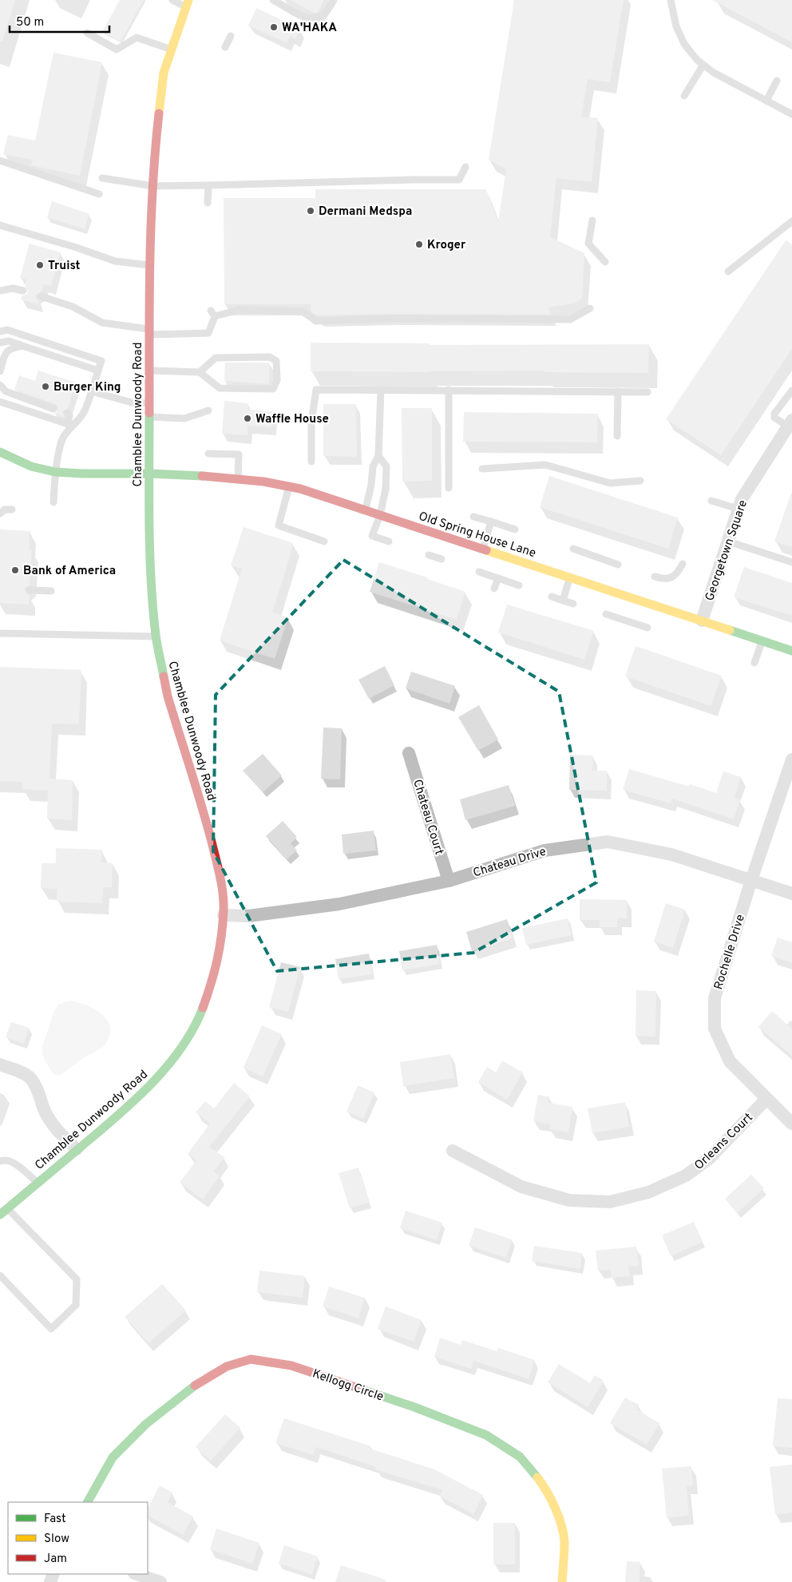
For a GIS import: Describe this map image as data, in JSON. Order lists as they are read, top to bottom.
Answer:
{
  "streets": {
    "street": [
      "Chamblee Dunwoody Road",
      "Old Spring House Lane",
      "Georgetown Square",
      "Chateau Court",
      "Chateau Drive",
      "Rochelle Drive",
      "Orleans Court",
      "Kellogg Circle"
    ]
  },
  "crossings": [
    ["Chamblee Dunwoody Road", "Old Spring House Lane"],
    ["Chamblee Dunwoody Road", "Chateau Drive"],
    ["Old Spring House Lane", "Georgetown Square"],
    ["Chateau Court", "Chateau Drive"],
    ["Chateau Drive", "Rochelle Drive"],
    ["Rochelle Drive", "Orleans Court"]
  ],
  "places": [
    "WA'HAKA",
    "Dermani Medspa",
    "Kroger",
    "Truist",
    "Burger King",
    "Waffle House",
    "Bank of America"
  ],
  "legend": ["Fast", "Slow", "Jam"],
  "scale_bar": "50 m"
}
